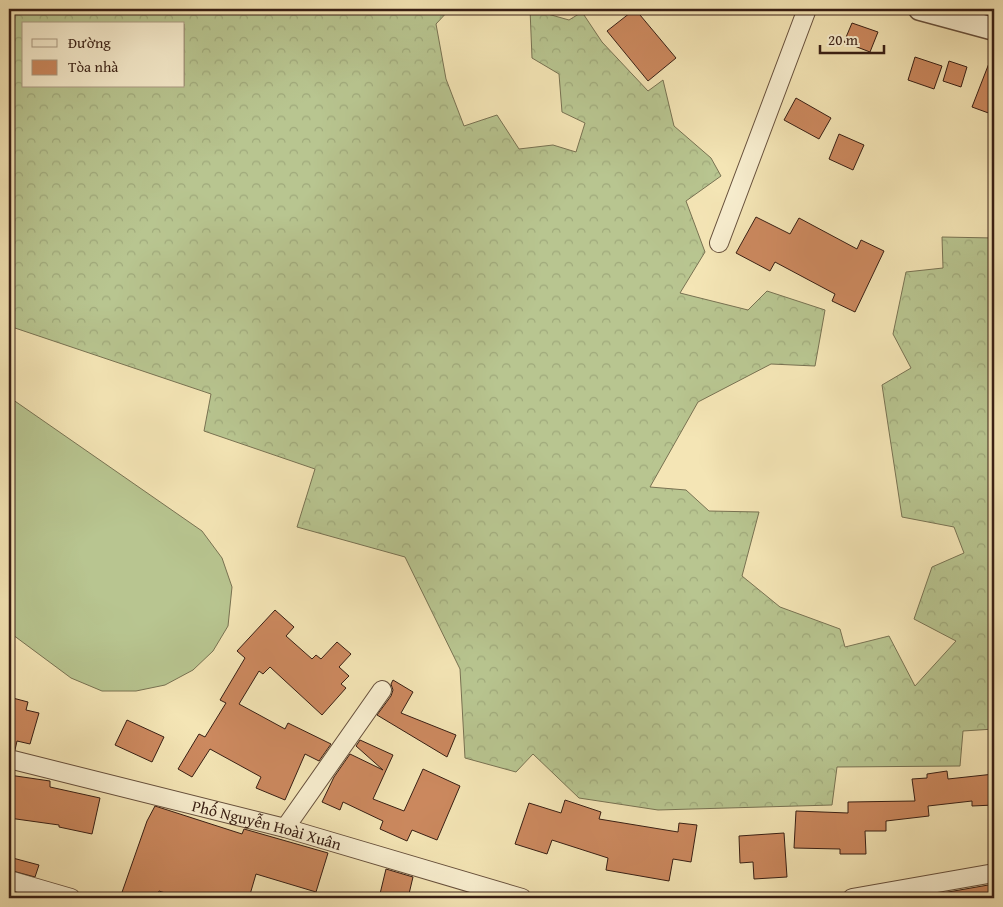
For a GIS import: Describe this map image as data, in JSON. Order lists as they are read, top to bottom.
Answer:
{
  "streets": {
    "street": ["Phố Nguyễn Hoài Xuân"]
  },
  "legend": ["Đường", "Tòa nhà"],
  "scale_bar": "20 m"
}
